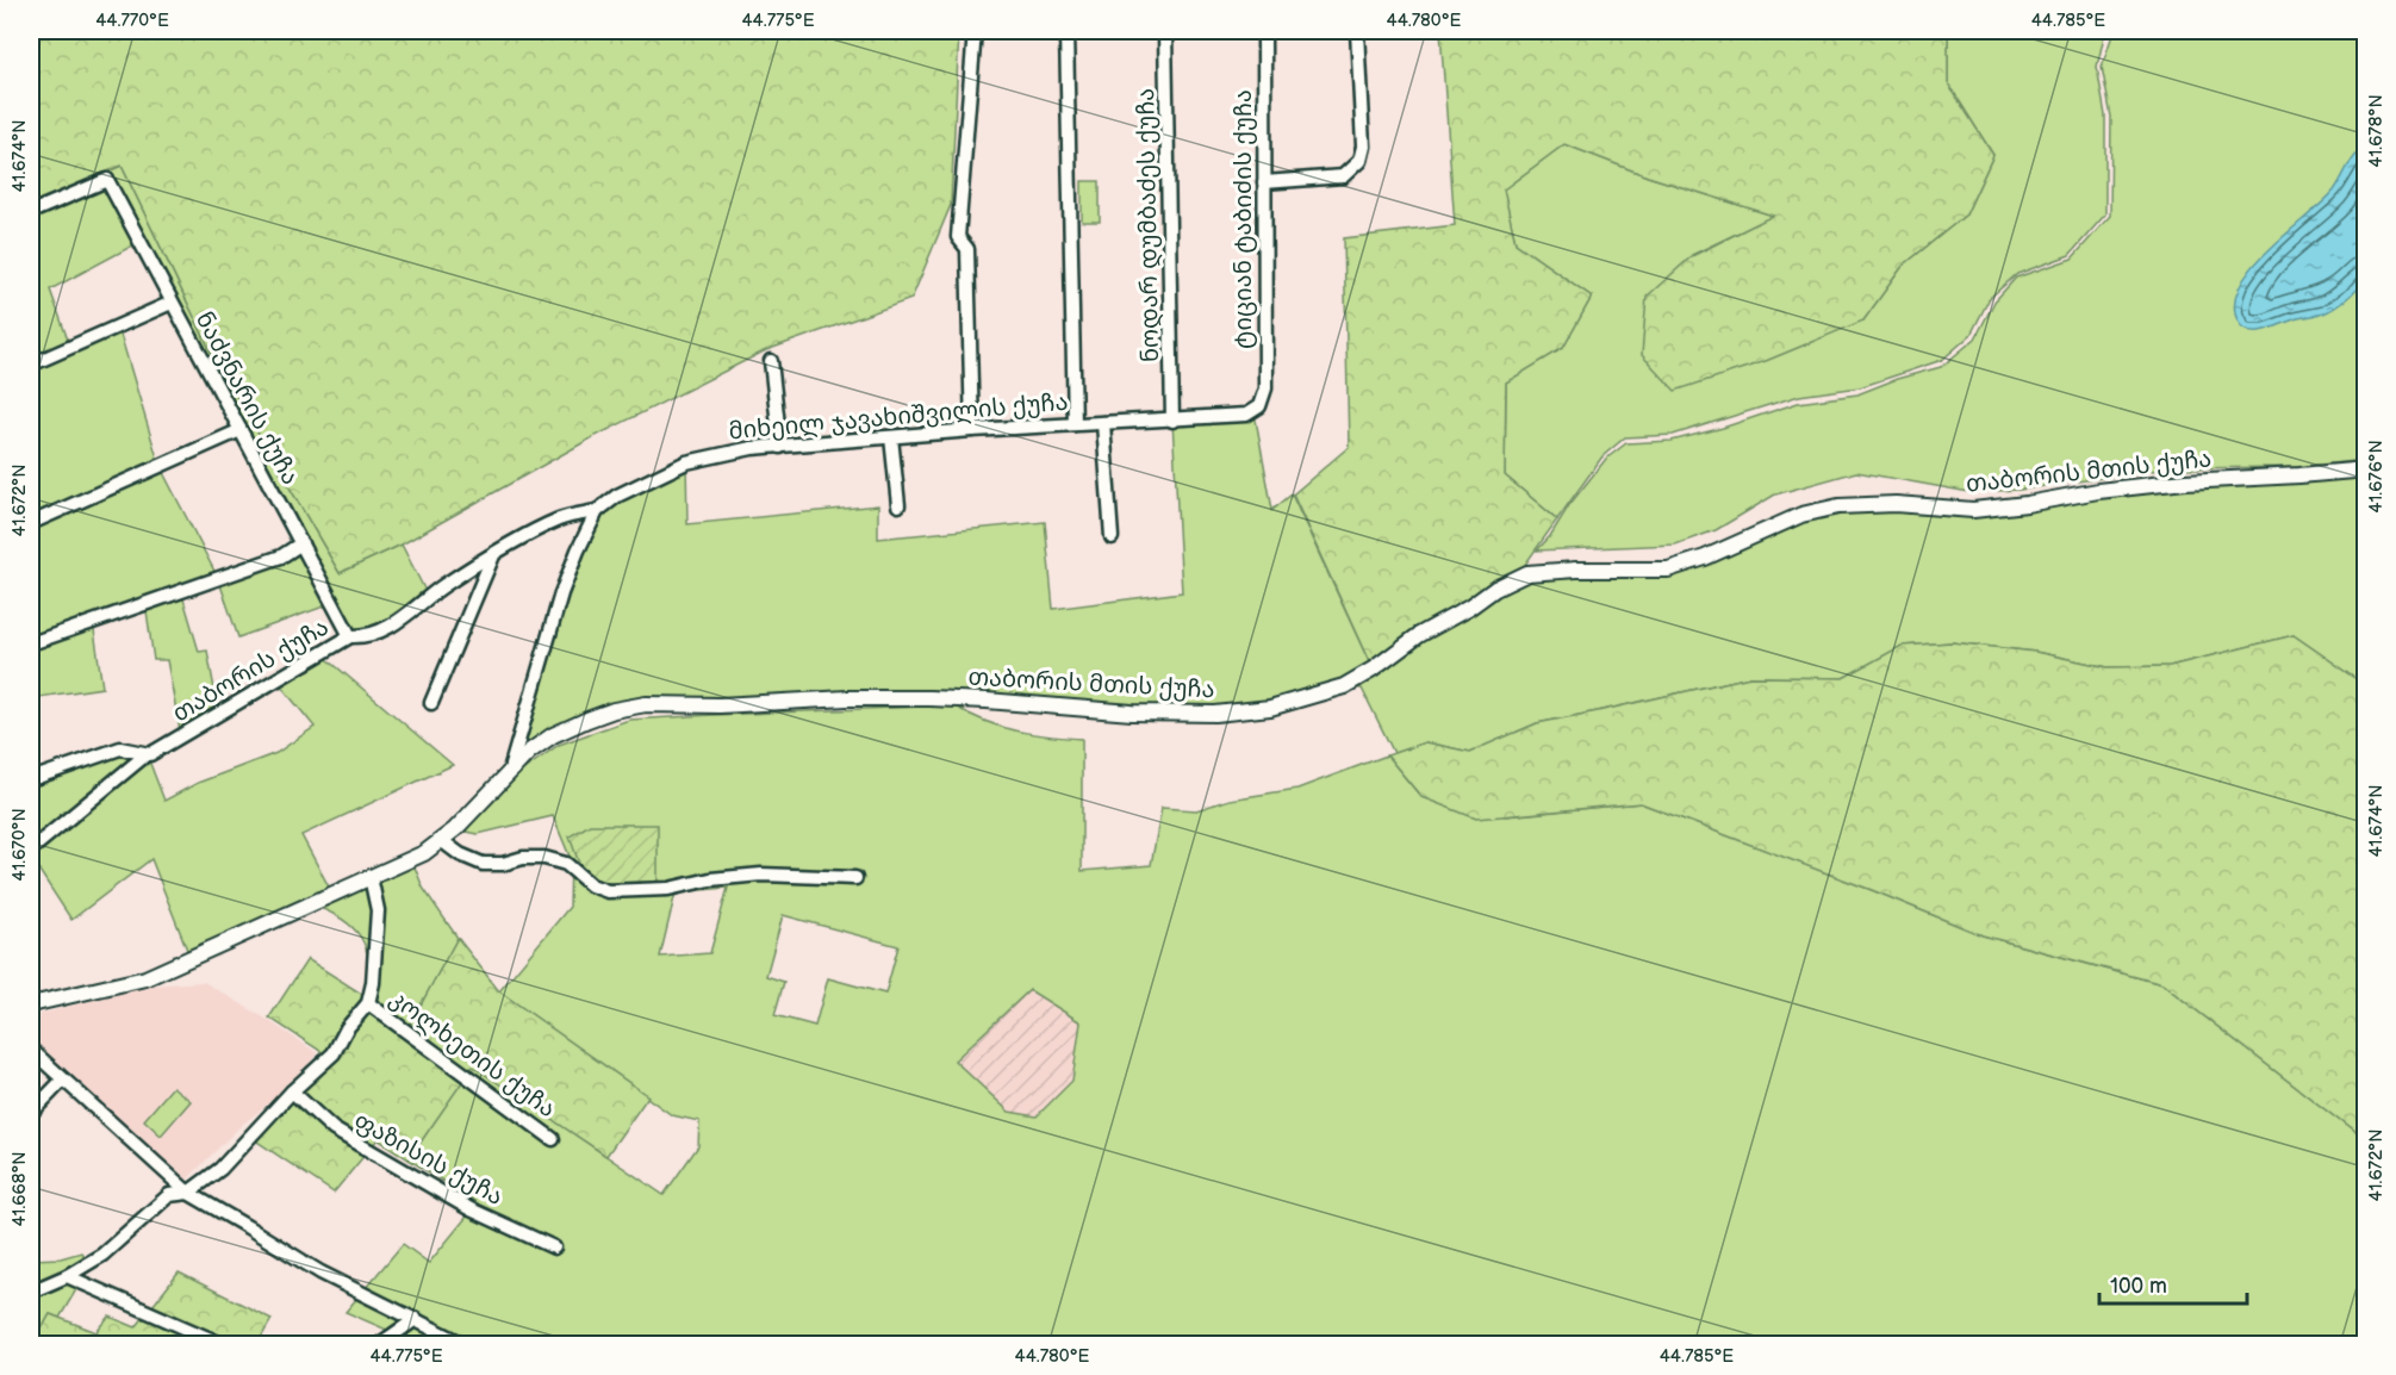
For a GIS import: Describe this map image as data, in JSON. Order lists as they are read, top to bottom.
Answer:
{
  "streets": {
    "main road": ["თაბორის მთის ქუჩა"],
    "street": [
      "ტიციან ტაბიძის ქუჩა",
      "ნოდარ დუმბაძეს ქუჩა",
      "ნაძვნარის ქუჩა",
      "მიხეილ ჯავახიშვილის ქუჩა",
      "თაბორის ქუჩა",
      "კოლხეთის ქუჩა",
      "ფაზისის ქუჩა"
    ]
  },
  "crossings": [
    ["ტიციან ტაბიძის ქუჩა", "მიხეილ ჯავახიშვილის ქუჩა"],
    ["ნოდარ დუმბაძეს ქუჩა", "მიხეილ ჯავახიშვილის ქუჩა"],
    ["ნაძვნარის ქუჩა", "თაბორის ქუჩა"],
    ["მიხეილ ჯავახიშვილის ქუჩა", "თაბორის ქუჩა"]
  ],
  "scale_bar": "100 m",
  "coordinates": [
    "44.770°E",
    "44.775°E",
    "44.780°E",
    "44.785°E",
    "41.678°N",
    "41.674°N",
    "41.676°N",
    "41.672°N",
    "41.670°N",
    "41.668°N"
  ]
}
